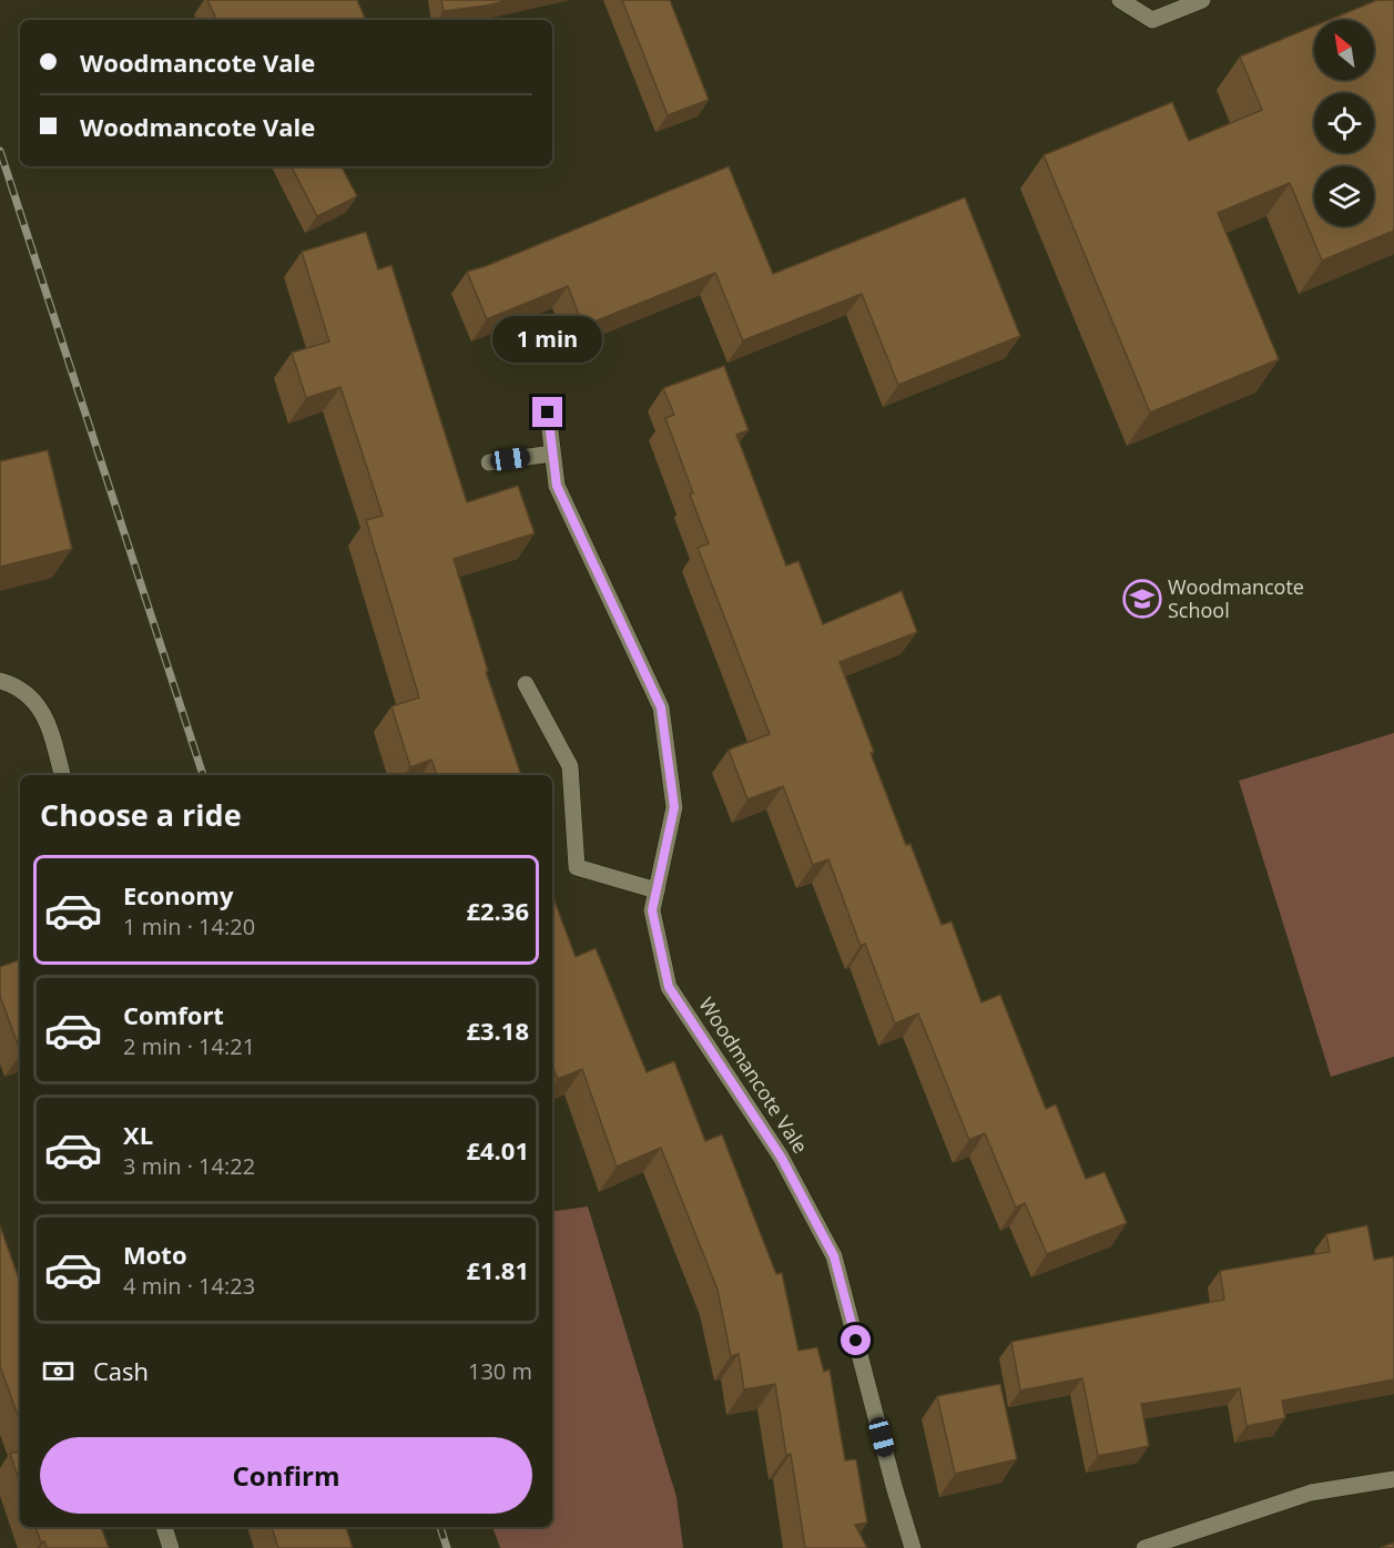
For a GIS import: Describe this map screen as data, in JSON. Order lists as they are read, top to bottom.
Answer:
{
  "streets": {
    "street": ["Woodmancote Vale"]
  },
  "places": {
    "school or university": ["Woodmancote School"]
  },
  "north": "top left",
  "page": {
    "banner": ["Woodmancote Vale", "Woodmancote Vale"],
    "bubble": "1 min",
    "heading": "Choose a ride",
    "list": [
      {
        "name": "Economy",
        "note": "1 min · 14:20",
        "value": "£2.36"
      },
      {
        "name": "Comfort",
        "note": "2 min · 14:21",
        "value": "£3.18"
      },
      {
        "name": "XL",
        "note": "3 min · 14:22",
        "value": "£4.01"
      },
      {
        "name": "Moto",
        "note": "4 min · 14:23",
        "value": "£1.81"
      }
    ],
    "pay": ["Cash", "130 m"],
    "buttons": "Confirm"
  }
}
